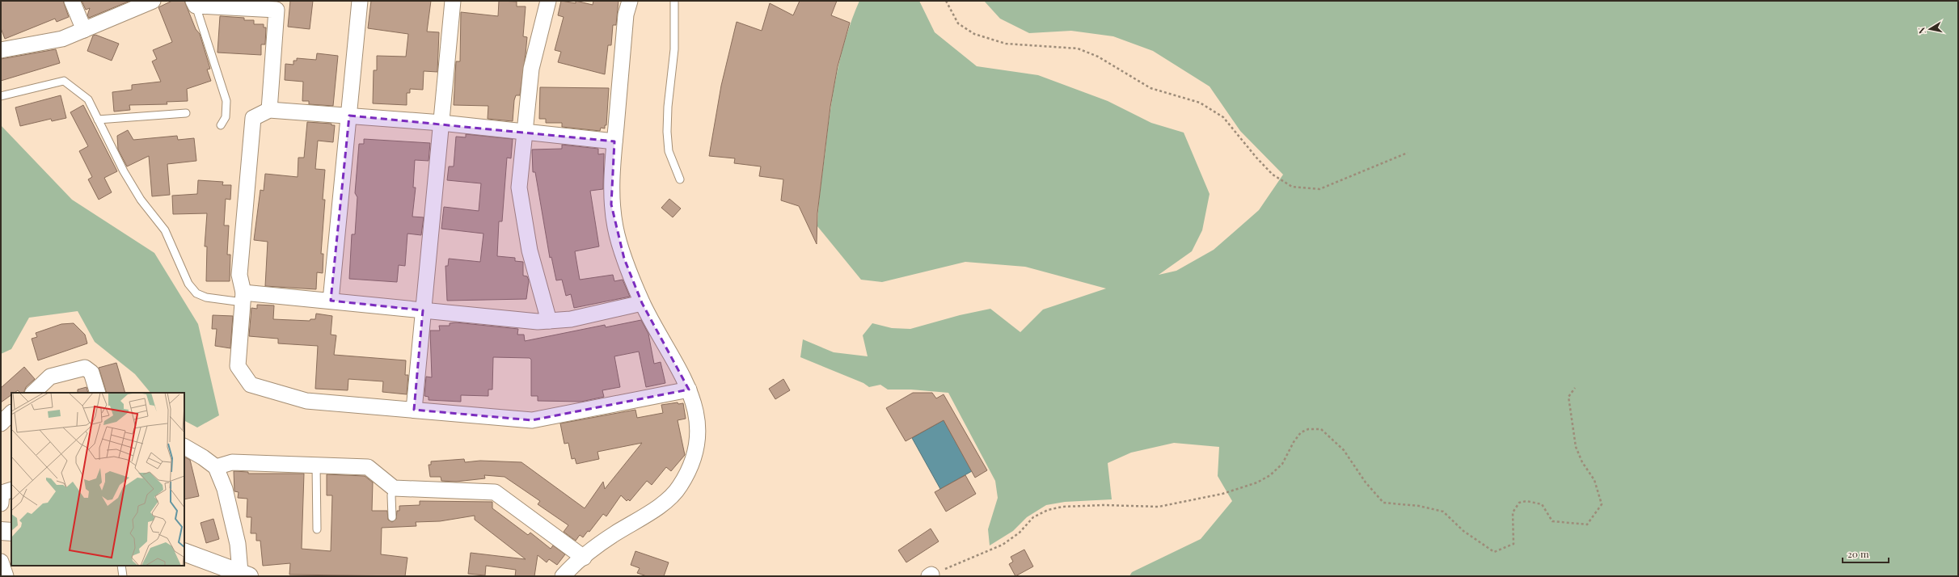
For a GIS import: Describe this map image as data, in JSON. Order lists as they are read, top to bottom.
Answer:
{
  "scale_bar": "20 m",
  "north": "left"
}
